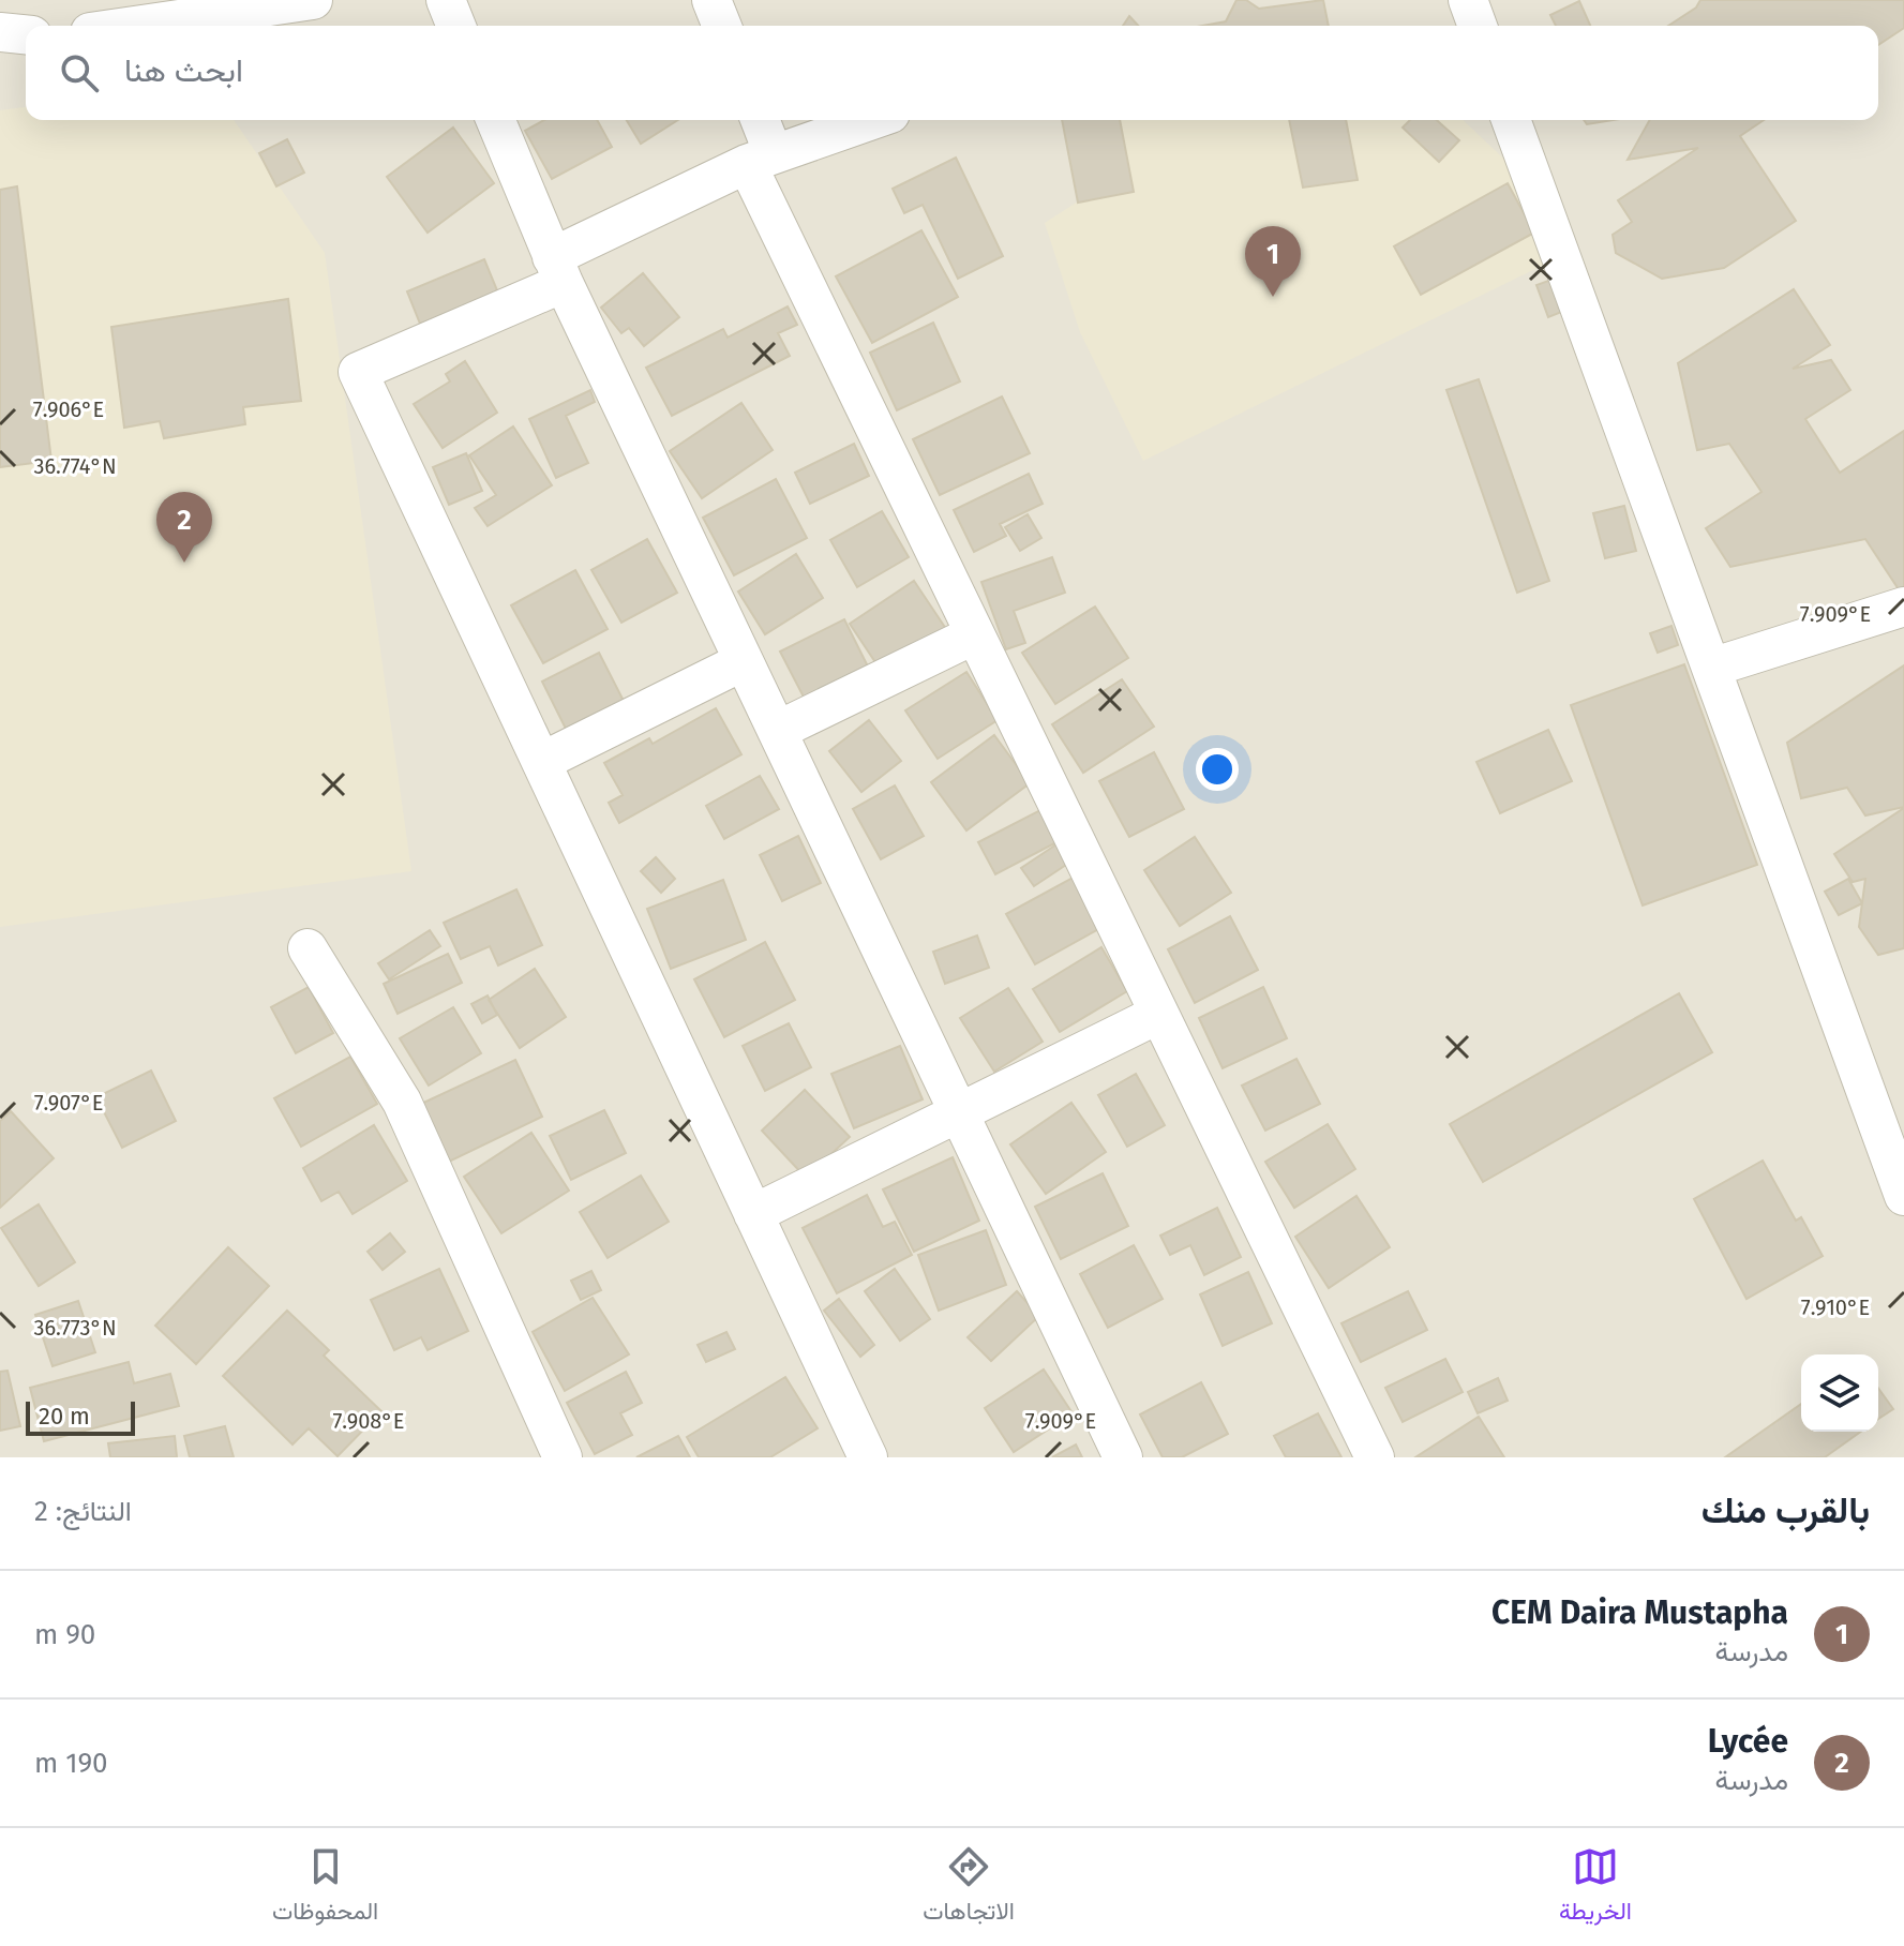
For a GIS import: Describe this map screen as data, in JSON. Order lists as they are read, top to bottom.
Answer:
{
  "scale_bar": "20 m",
  "page": {
    "search": "ابحث هنا",
    "pins": ["1", "2"],
    "scale": "20 m",
    "heading": ["بالقرب منك", "النتائج: 2"],
    "list": [
      {
        "mark": "1",
        "name": "CEM Daira Mustapha",
        "note": "مدرسة",
        "value": "90 m"
      },
      {
        "mark": "2",
        "name": "Lycée",
        "note": "مدرسة",
        "value": "190 m"
      }
    ],
    "nav": ["الخريطة", "الاتجاهات", "المحفوظات"]
  },
  "coordinates": [
    "7.906°E",
    "36.774°N",
    "7.909°E",
    "7.907°E",
    "7.910°E",
    "36.773°N",
    "7.908°E"
  ]
}
